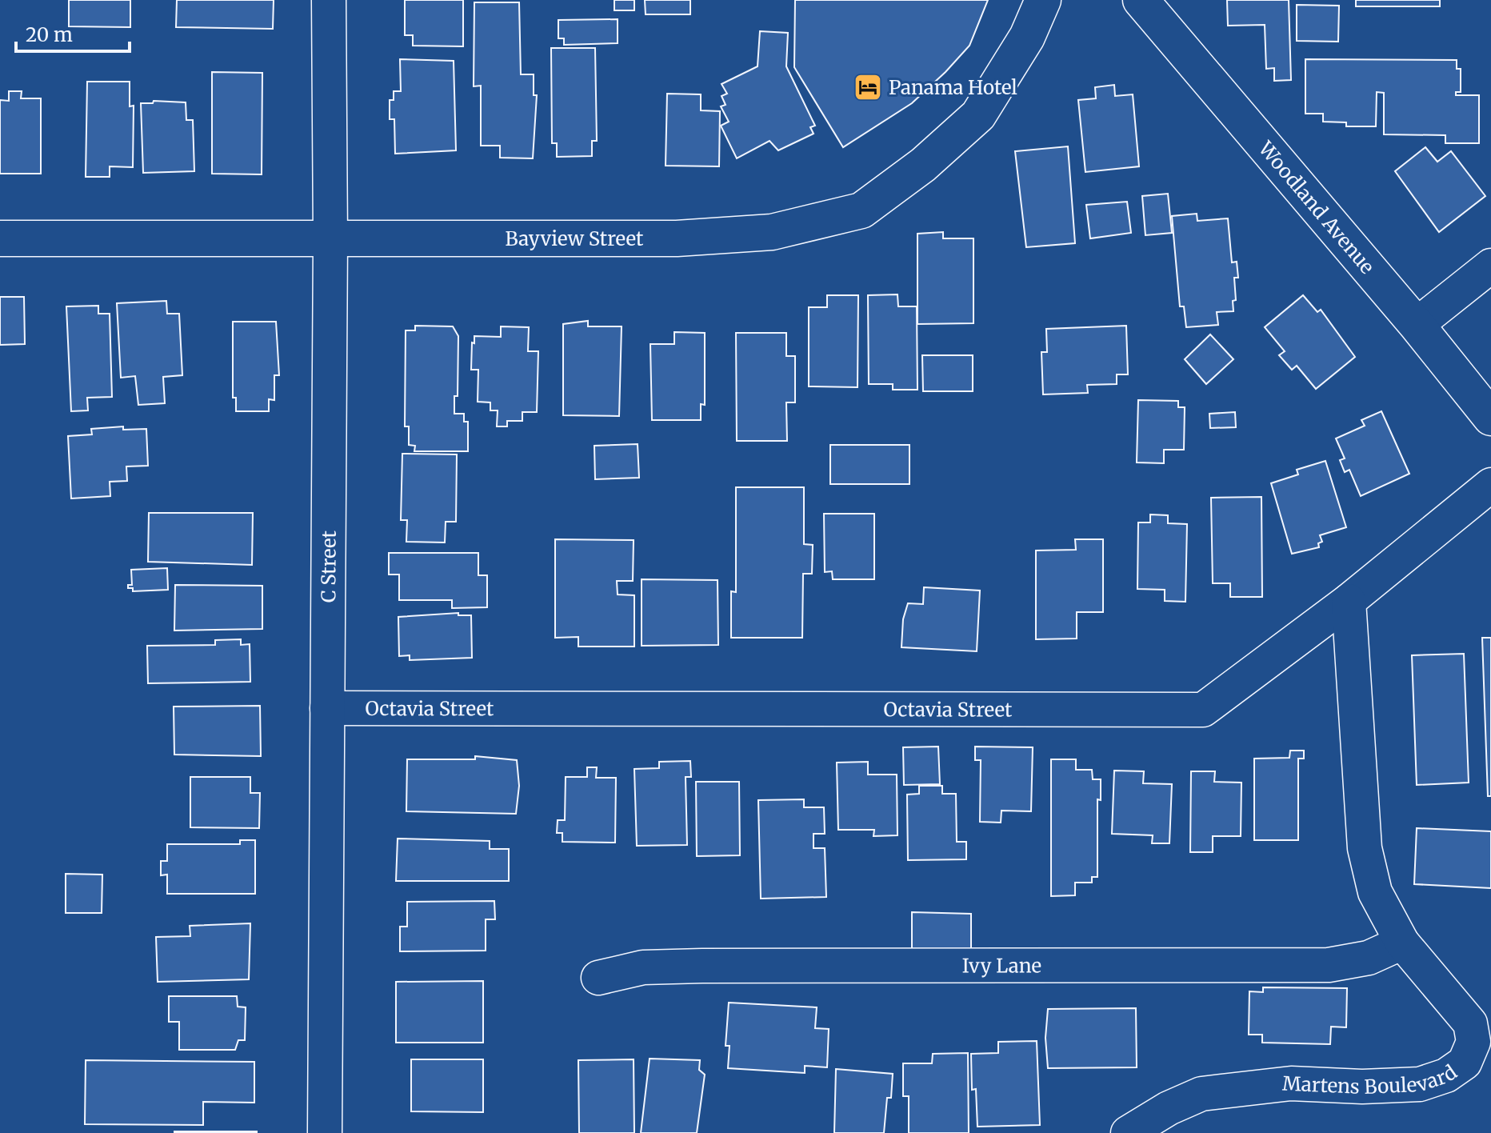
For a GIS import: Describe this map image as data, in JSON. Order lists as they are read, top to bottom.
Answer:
{
  "streets": {
    "street": [
      "Woodland Avenue",
      "Bayview Street",
      "C Street",
      "Octavia Street",
      "Ivy Lane",
      "Martens Boulevard"
    ]
  },
  "crossings": [
    ["Bayview Street", "C Street"],
    ["C Street", "Octavia Street"],
    ["Octavia Street", "Martens Boulevard"],
    ["Ivy Lane", "Martens Boulevard"]
  ],
  "places": {
    "hotel": ["Panama Hotel"]
  },
  "scale_bar": "20 m"
}
